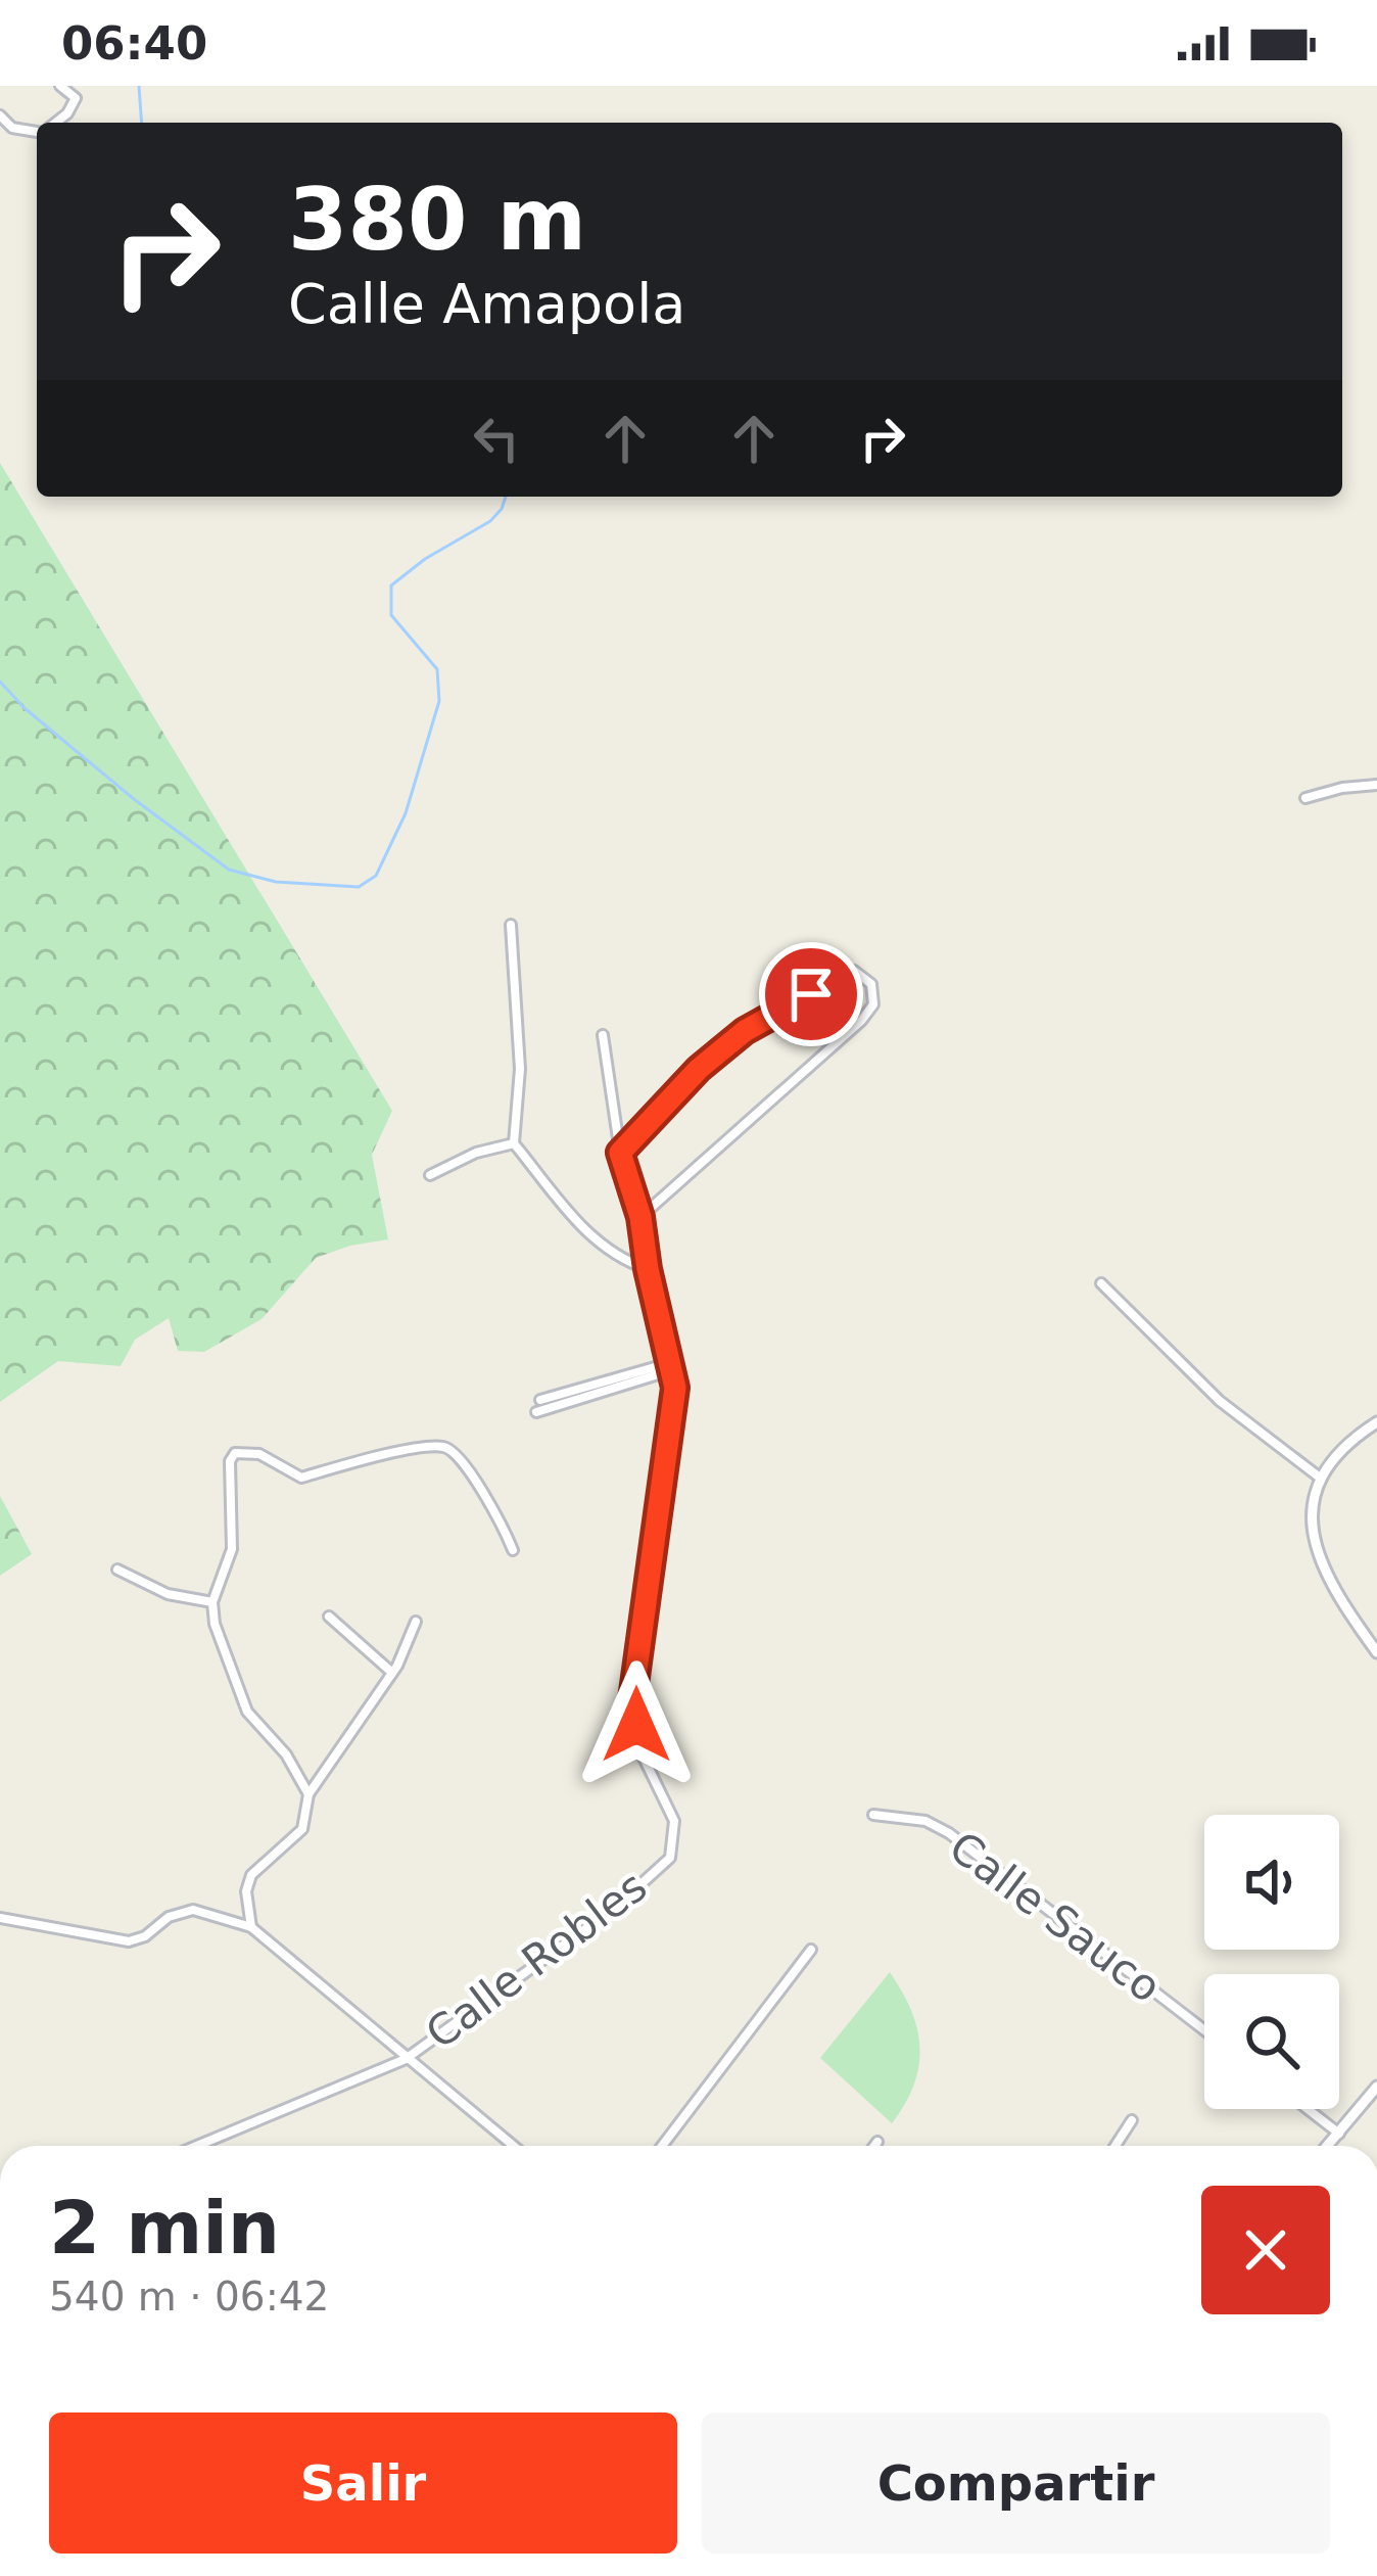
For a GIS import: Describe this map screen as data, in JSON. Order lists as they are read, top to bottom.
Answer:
{
  "streets": {
    "street": ["Calle Sauco", "Calle Robles"]
  },
  "page": {
    "status": "06:40",
    "turn": ["380 m", "Calle Amapola"],
    "heading": ["2 min", "540 m · 06:42"],
    "buttons": ["Salir", "Compartir"]
  }
}
